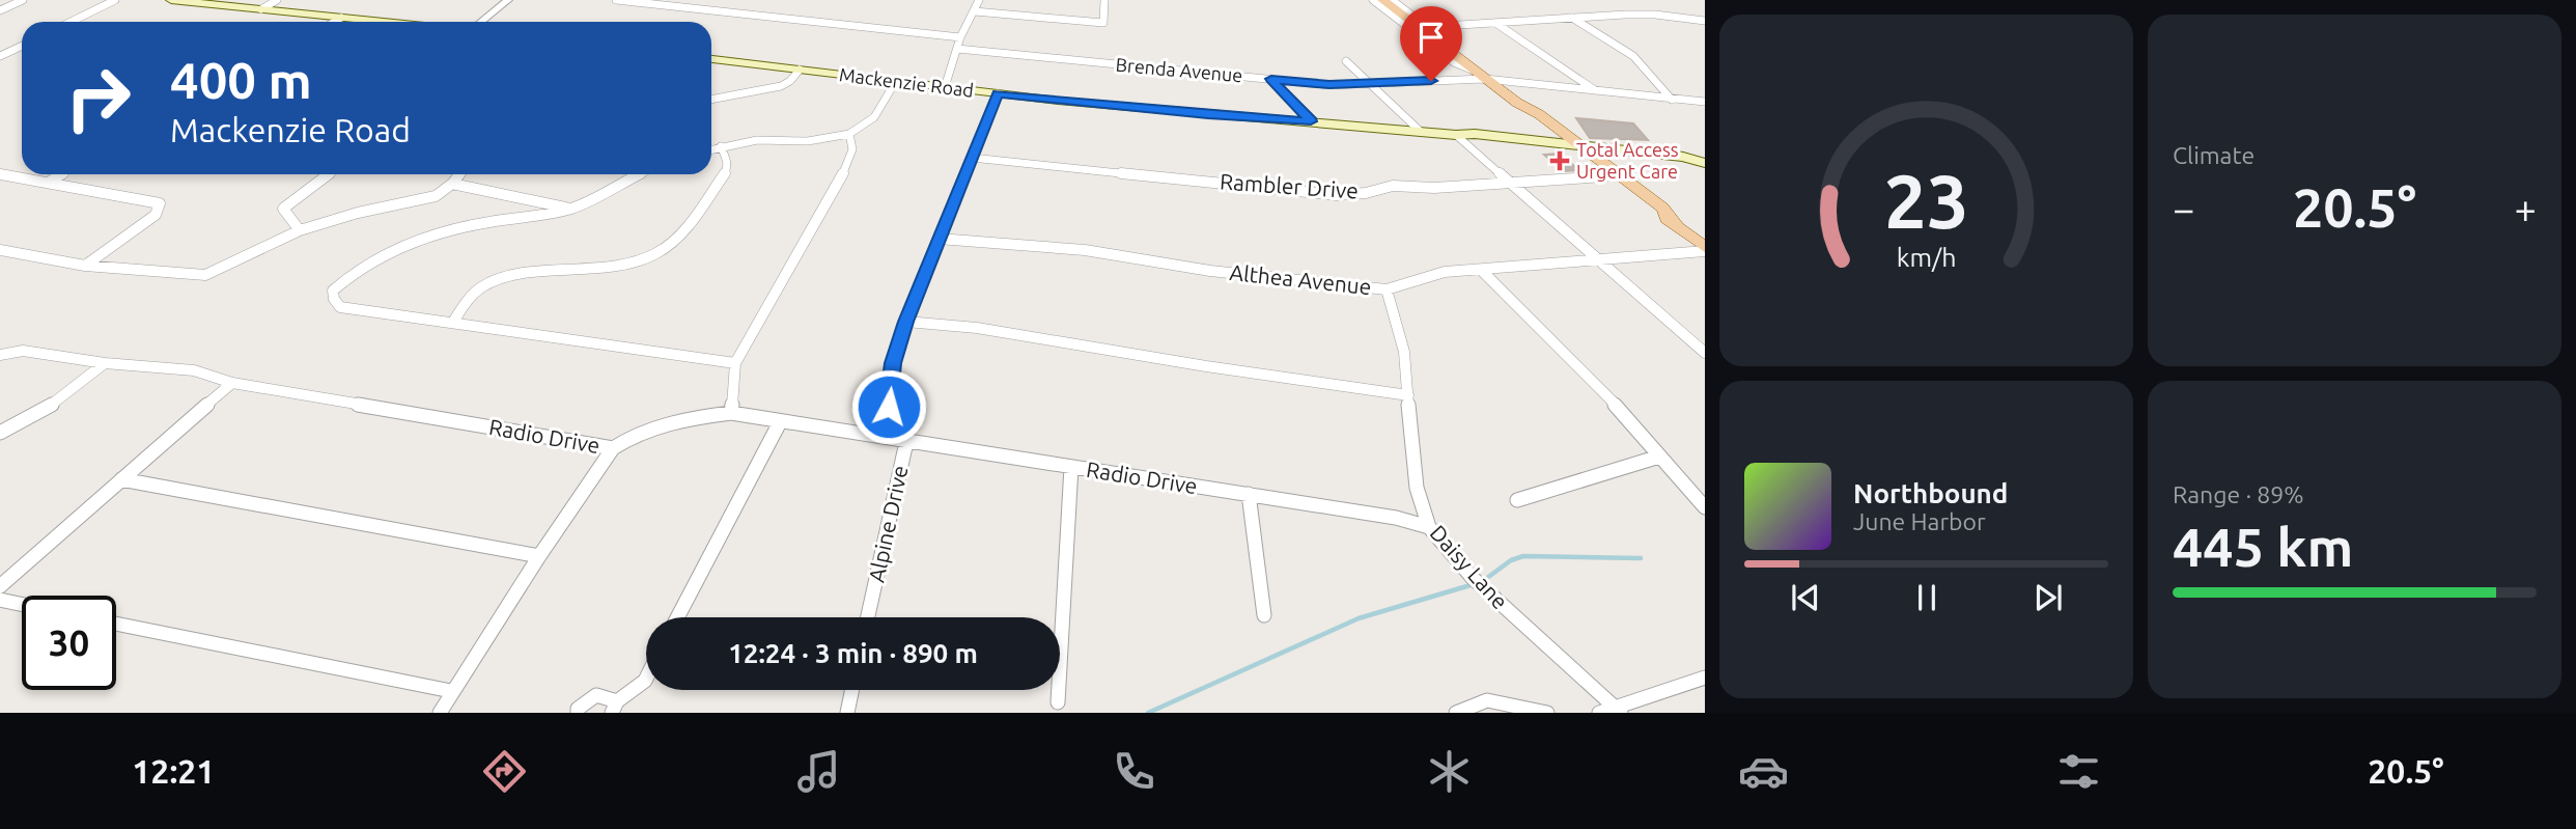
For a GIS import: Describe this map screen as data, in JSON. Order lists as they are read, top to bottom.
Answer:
{
  "streets": {
    "main road": ["Mackenzie Road"],
    "street": [
      "Brenda Avenue",
      "Rambler Drive",
      "Althea Avenue",
      "Radio Drive",
      "Alpine Drive",
      "Daisy Lane"
    ]
  },
  "crossings": [
    ["Mackenzie Road", "Alpine Drive"],
    ["Rambler Drive", "Alpine Drive"],
    ["Althea Avenue", "Alpine Drive"],
    ["Althea Avenue", "Daisy Lane"],
    ["Radio Drive", "Alpine Drive"],
    ["Radio Drive", "Daisy Lane"]
  ],
  "places": {
    "health": ["Total Access Urgent Care"]
  },
  "page": {
    "tile": [
      "Climate",
      ["Range · 89%", "445 km"]
    ],
    "turn": ["400 m", "Mackenzie Road"],
    "heat": ["−", "20.5°", "+"],
    "song": ["Northbound", "June Harbor"],
    "limit": "30",
    "trip": "12:24 · 3 min · 890 m",
    "tabs": ["12:21", "20.5°"],
    "gauge": ["23", "km/h"]
  }
}
